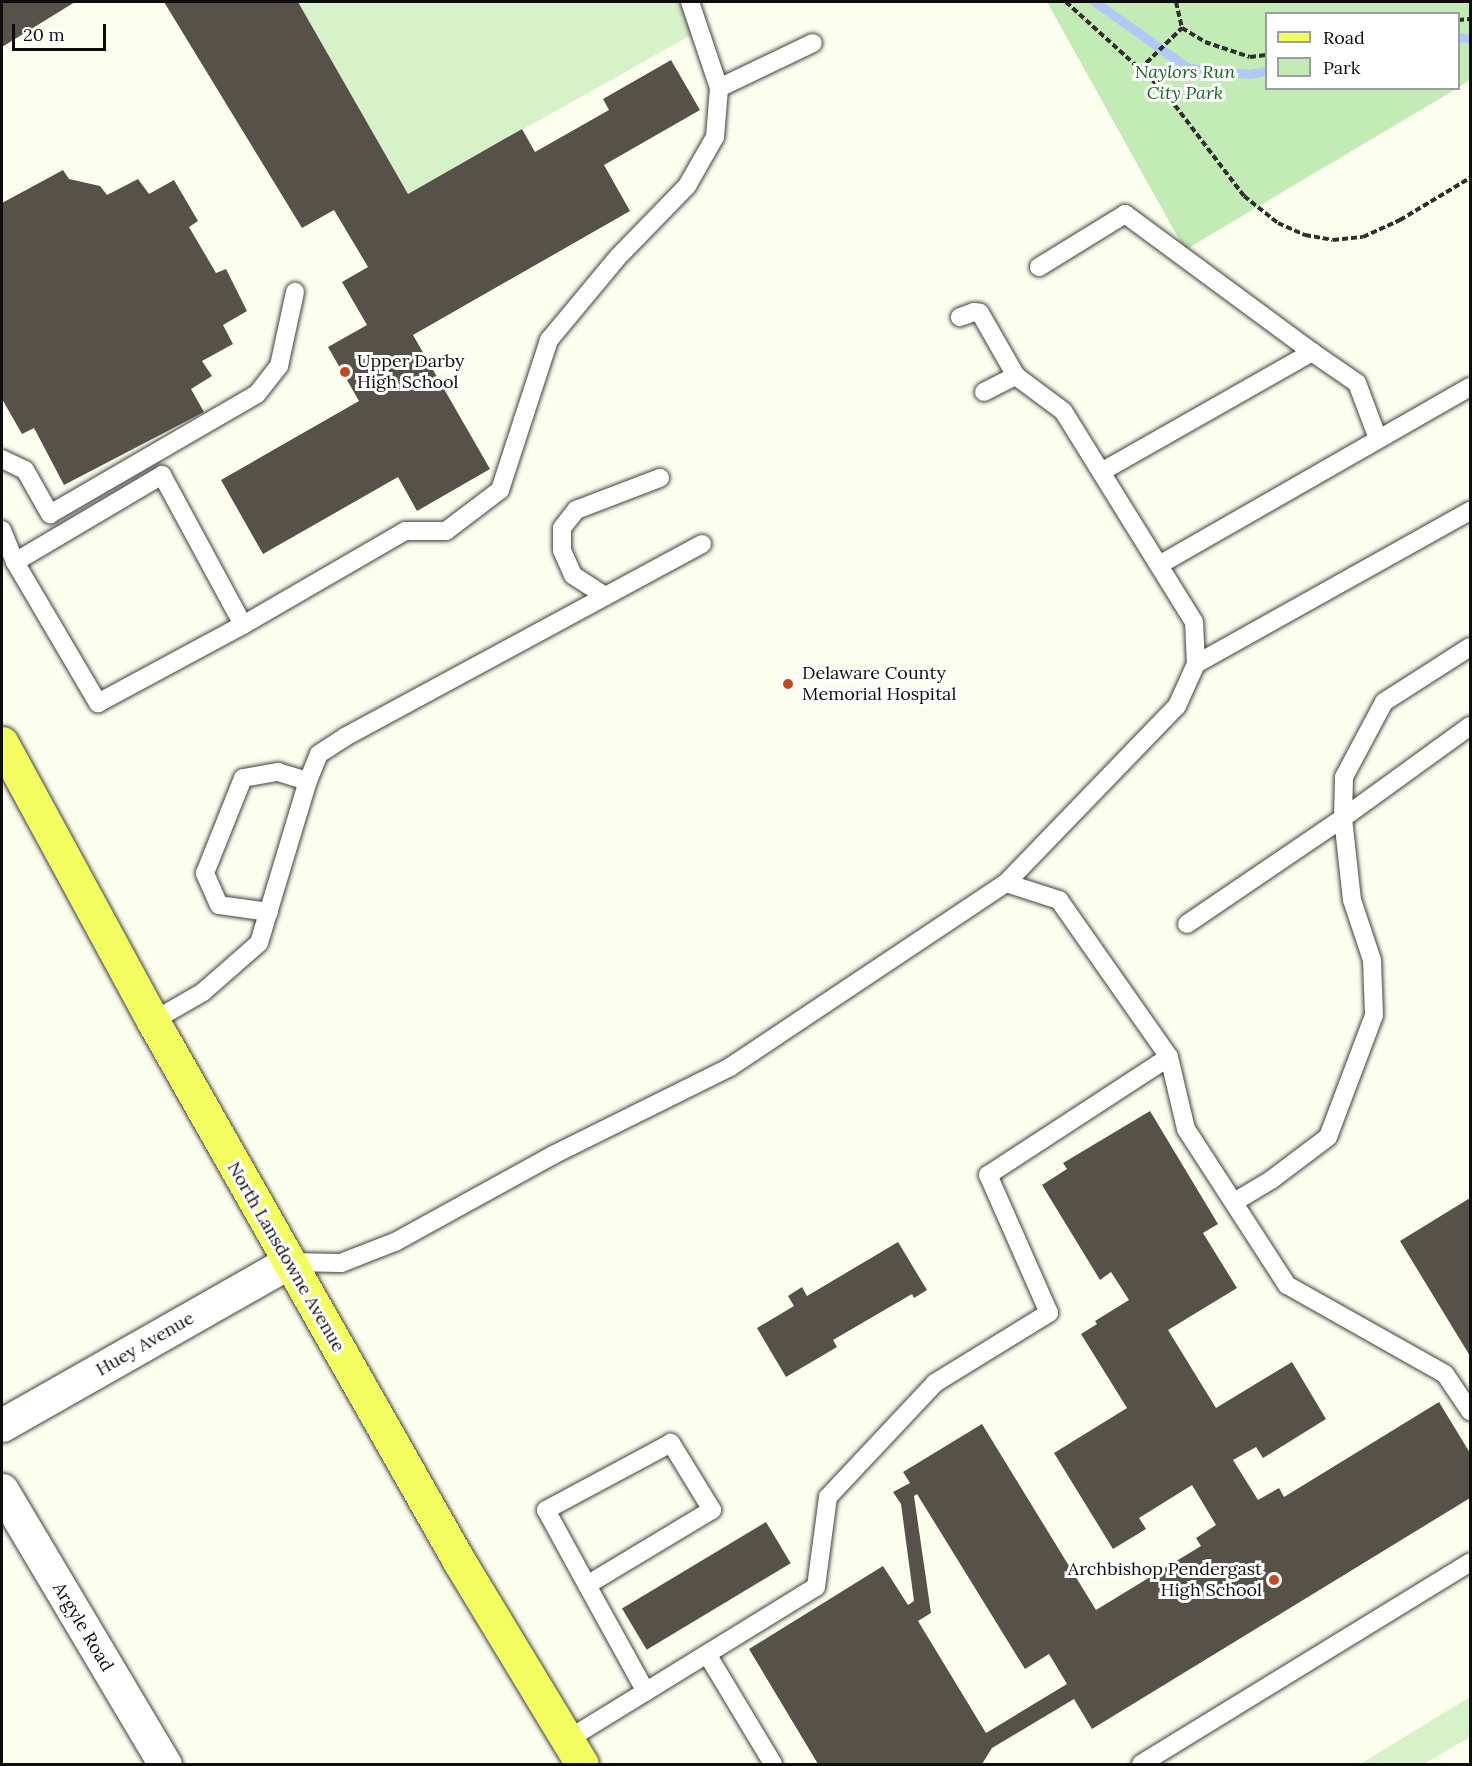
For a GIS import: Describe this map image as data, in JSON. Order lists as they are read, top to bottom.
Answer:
{
  "streets": {
    "main road": ["North Lansdowne Avenue"],
    "street": ["Huey Avenue", "Argyle Road"]
  },
  "crossings": [
    ["North Lansdowne Avenue", "Huey Avenue"]
  ],
  "parks": ["Naylors Run City Park"],
  "places": ["Upper Darby High School", "Delaware County Memorial Hospital", "Archbishop Pendergast High School"],
  "legend": ["Road", "Park"],
  "scale_bar": "20 m"
}
